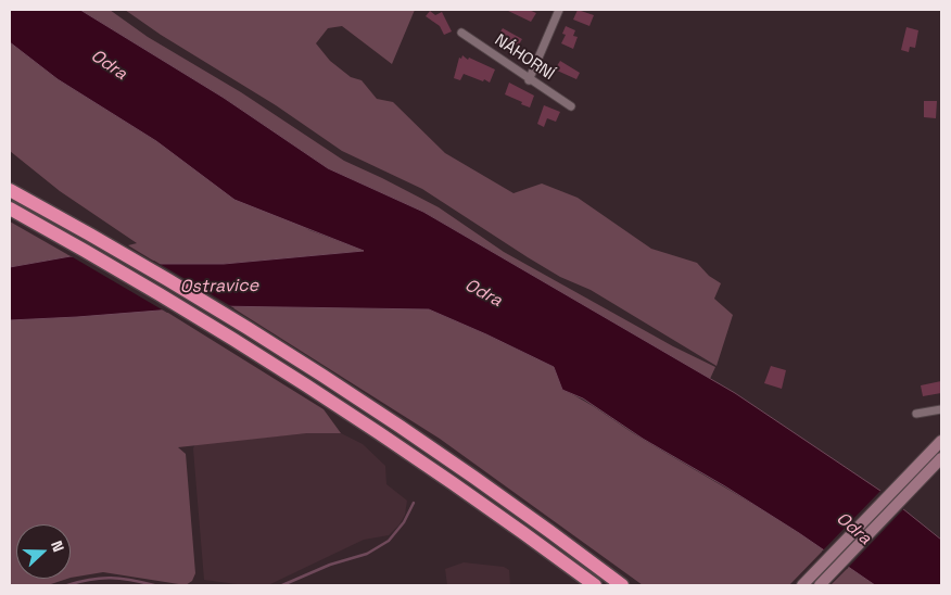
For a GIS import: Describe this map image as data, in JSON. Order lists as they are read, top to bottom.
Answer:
{
  "streets": {
    "street": ["NÁHORNÍ"]
  },
  "water": ["Odra", "Ostravice"],
  "north": "right"
}
